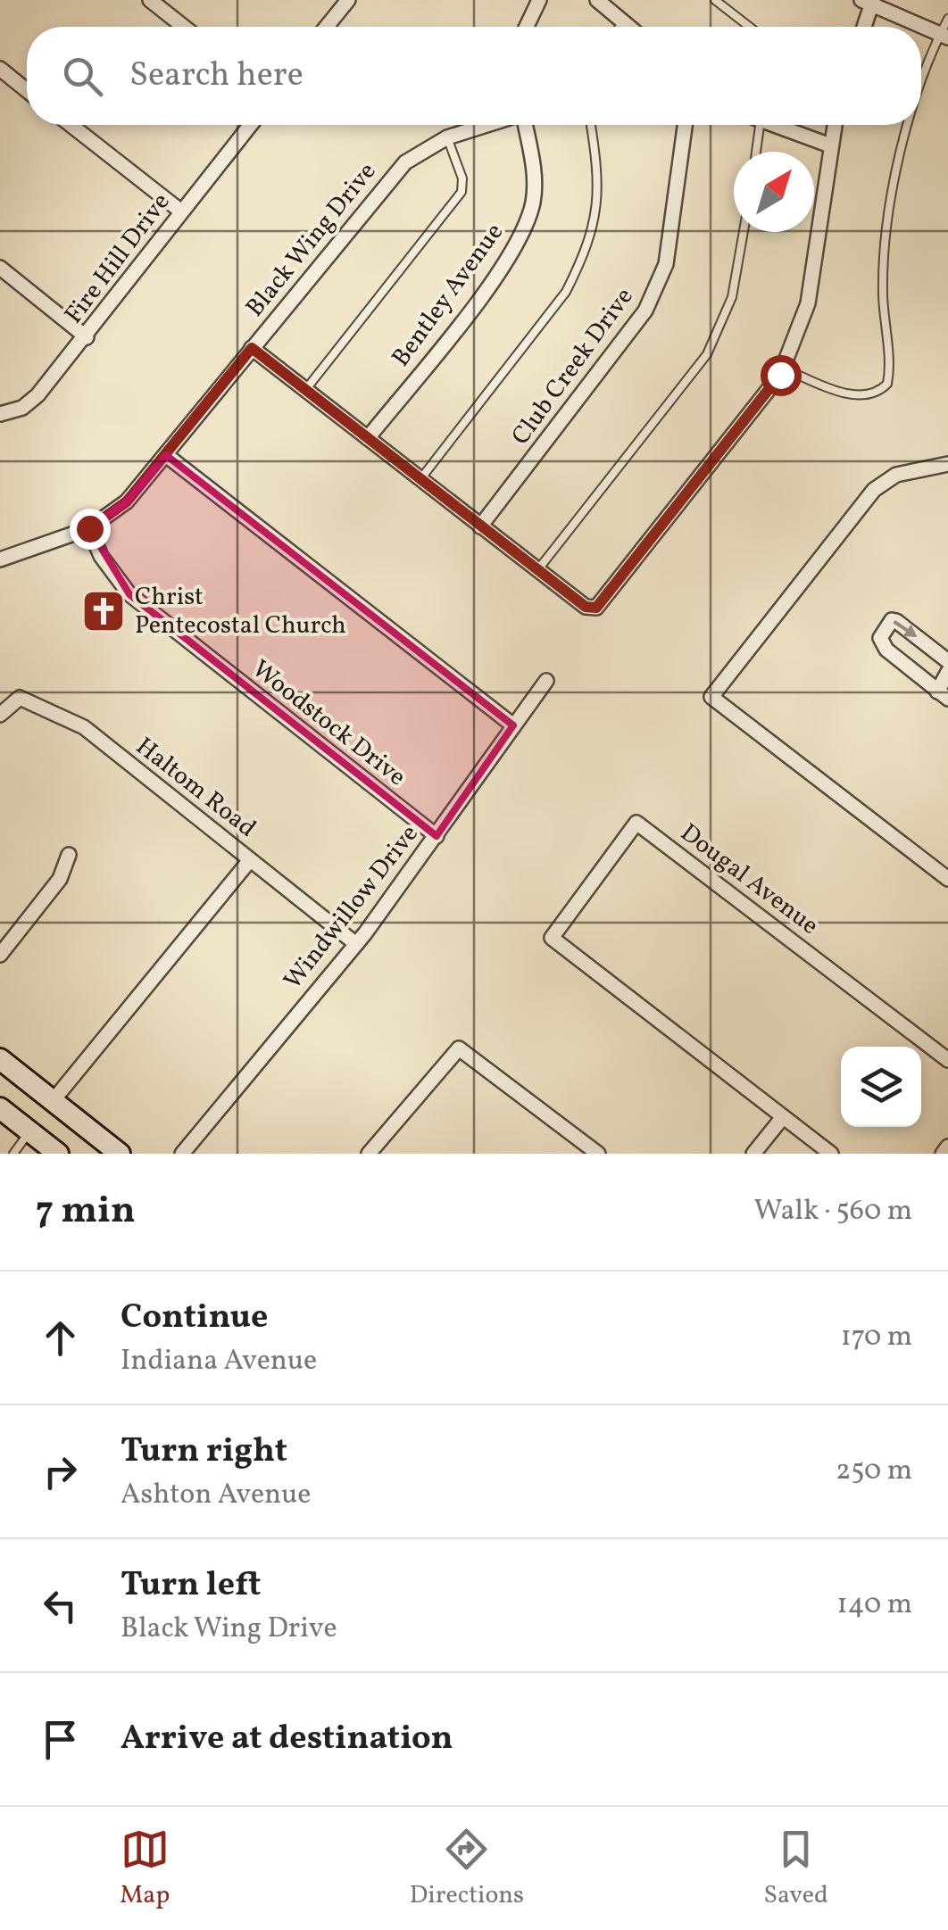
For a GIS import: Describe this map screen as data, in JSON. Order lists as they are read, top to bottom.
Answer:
{
  "streets": {
    "street": [
      "Black Wing Drive",
      "Fire Hill Drive",
      "Bentley Avenue",
      "Club Creek Drive",
      "Woodstock Drive",
      "Haltom Road",
      "Dougal Avenue",
      "Windwillow Drive"
    ]
  },
  "crossings": [
    ["Black Wing Drive", "Woodstock Drive"],
    ["Woodstock Drive", "Windwillow Drive"],
    ["Haltom Road", "Windwillow Drive"]
  ],
  "places": {
    "church": ["Christ Pentecostal Church"]
  },
  "north": "top right",
  "page": {
    "search": "Search here",
    "heading": ["7 min", "Walk · 560 m"],
    "list": [
      ["Continue", "Indiana Avenue", "170 m"],
      ["Turn right", "Ashton Avenue", "250 m"],
      ["Turn left", "Black Wing Drive", "140 m"],
      "Arrive at destination"
    ],
    "nav": ["Map", "Directions", "Saved"]
  }
}
